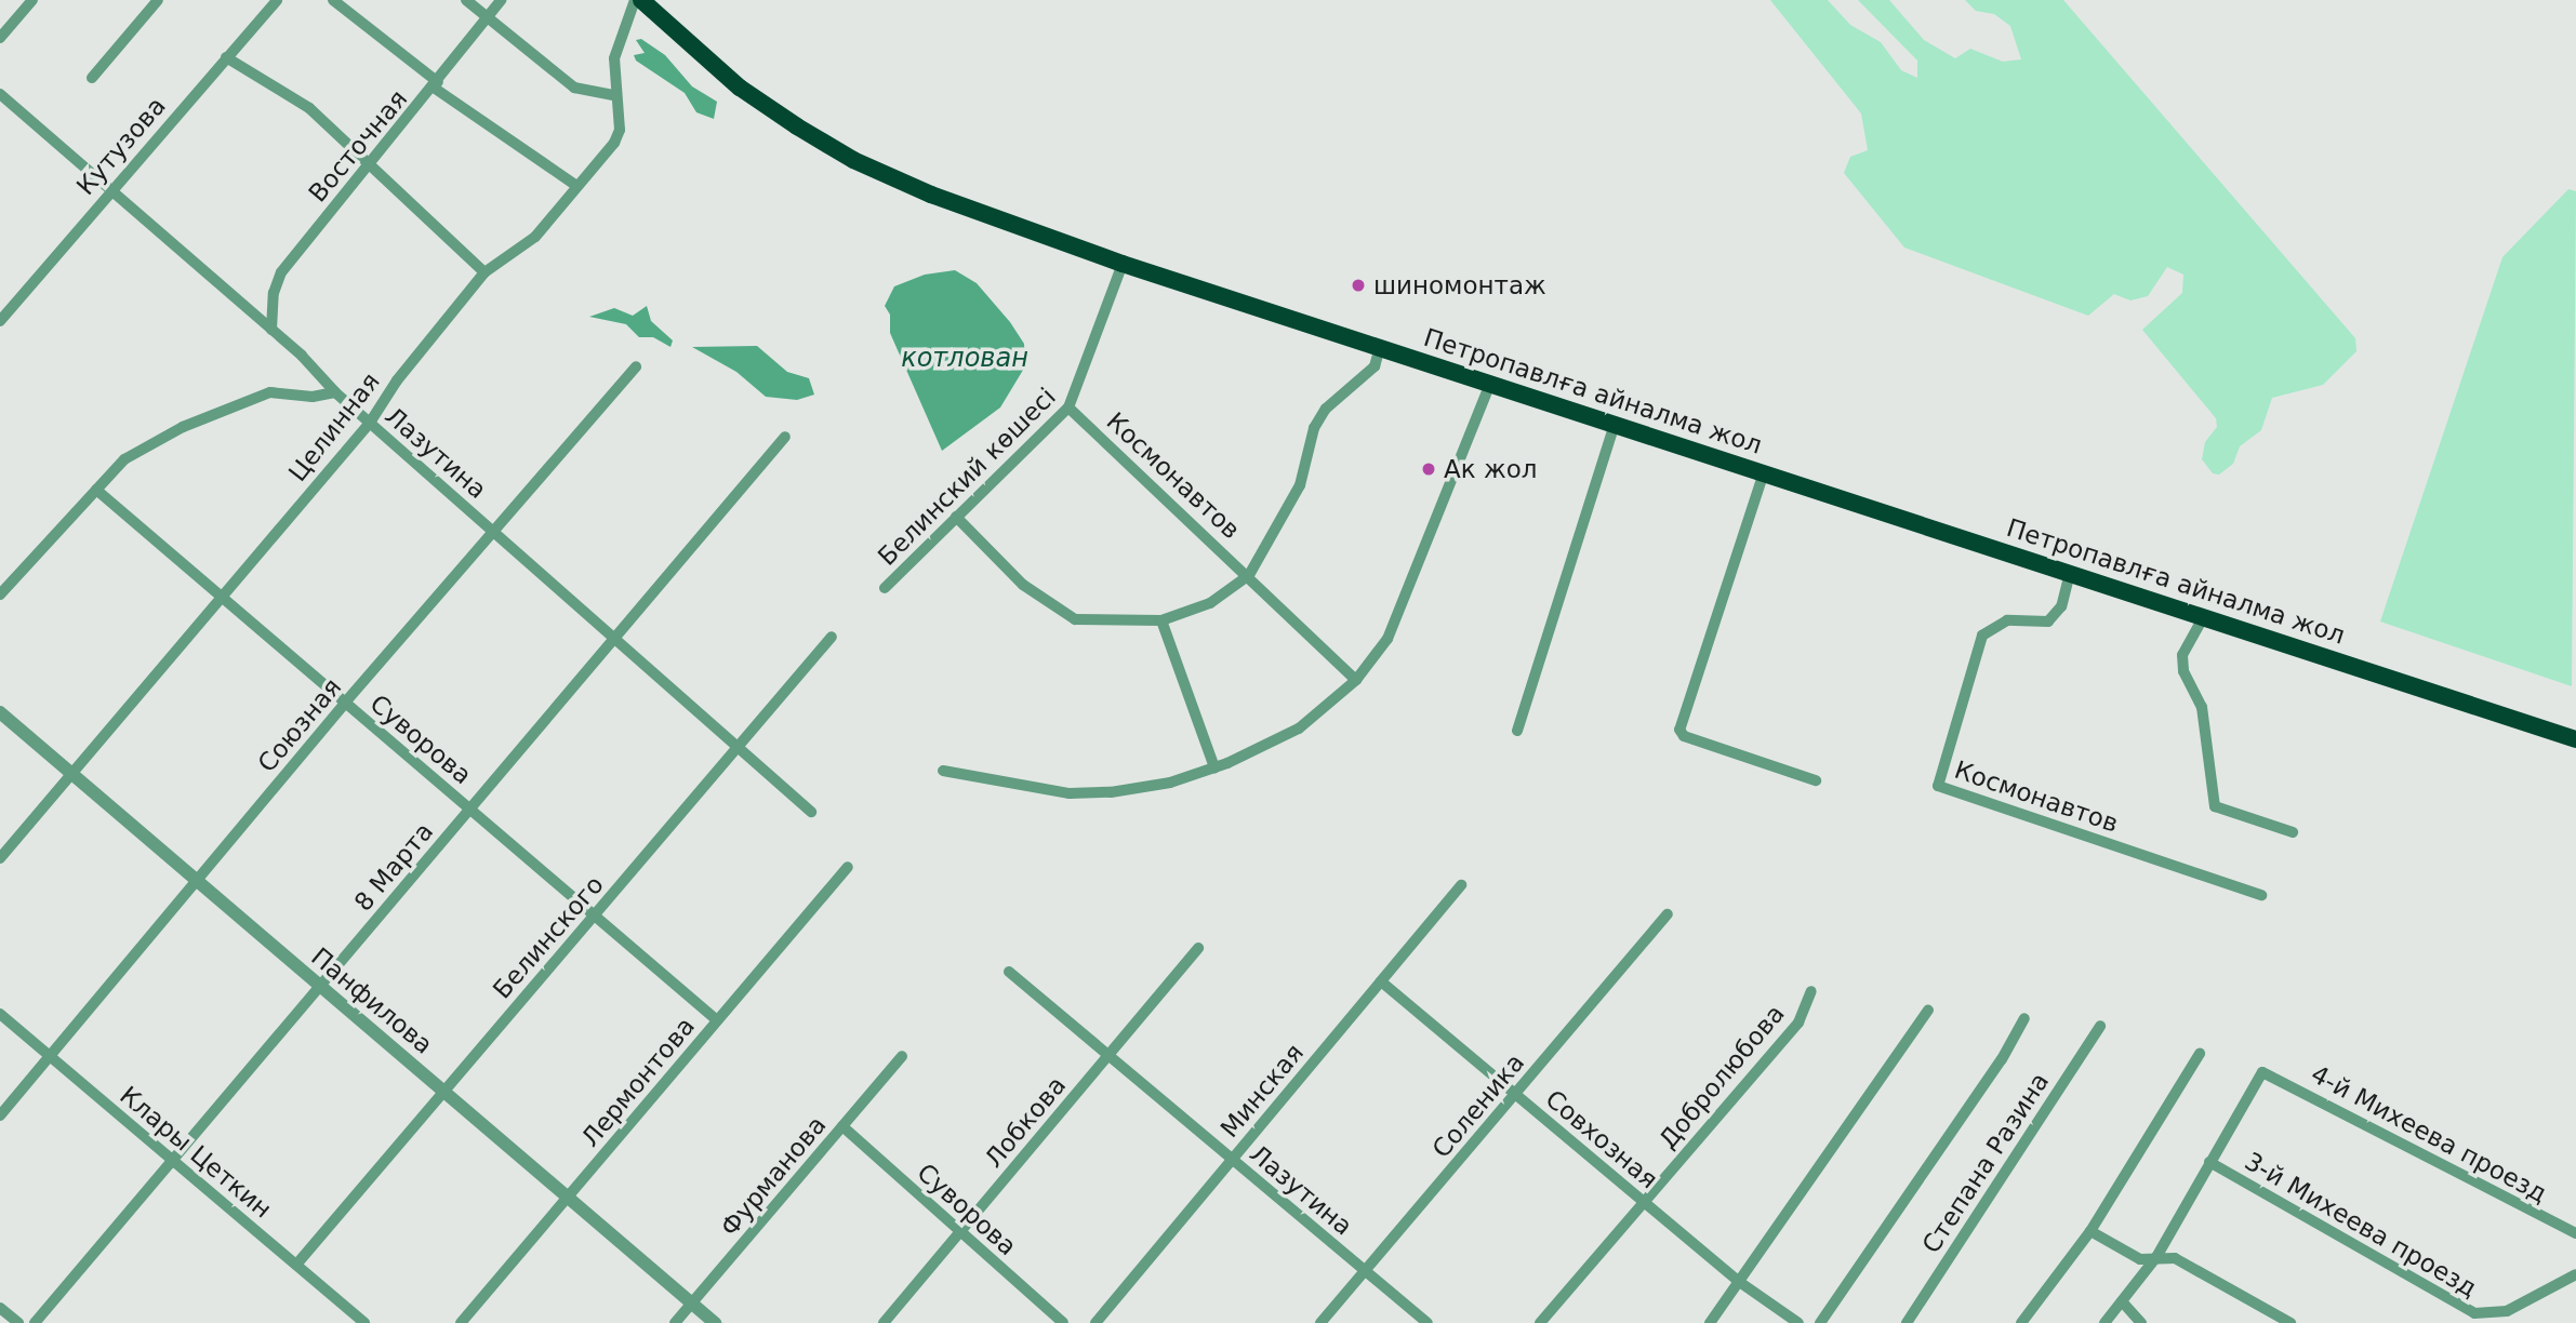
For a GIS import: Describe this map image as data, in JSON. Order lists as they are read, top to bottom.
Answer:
{
  "streets": {
    "highway": ["Петропавлға айналма жол"],
    "street": [
      "Кутузова",
      "Восточная",
      "Целинная",
      "Лазутина",
      "Космонавтов",
      "Белинский көшесі",
      "Союзная",
      "Суворова",
      "8 Марта",
      "Белинского",
      "Панфилова",
      "Добролюбова",
      "Лермонтова",
      "Минская",
      "Соленика",
      "Лобкова",
      "4-й Михеева проезд",
      "Совхозная",
      "Клары Цеткин",
      "Степана Разина",
      "Фурманова",
      "3-й Михеева проезд"
    ]
  },
  "crossings": [
    ["Кутузова", "Лазутина"],
    ["Восточная", "Лазутина"],
    ["Петропавлға айналма жол", "Космонавтов"],
    ["Петропавлға айналма жол", "Белинский көшесі"],
    ["Целинная", "Лазутина"],
    ["Целинная", "Суворова"],
    ["Целинная", "Панфилова"],
    ["Лазутина", "Союзная"],
    ["Лазутина", "8 Марта"],
    ["Лазутина", "Белинского"],
    ["Лазутина", "Минская"],
    ["Лазутина", "Соленика"],
    ["Лазутина", "Лобкова"],
    ["Космонавтов", "Белинский көшесі"],
    ["Союзная", "Суворова"],
    ["Союзная", "Панфилова"],
    ["Союзная", "Клары Цеткин"],
    ["Суворова", "8 Марта"],
    ["Суворова", "Белинского"],
    ["Суворова", "Лермонтова"],
    ["Суворова", "Лобкова"],
    ["Суворова", "Фурманова"],
    ["8 Марта", "Панфилова"],
    ["8 Марта", "Клары Цеткин"],
    ["Белинского", "Панфилова"],
    ["Белинского", "Клары Цеткин"],
    ["Панфилова", "Лермонтова"],
    ["Панфилова", "Фурманова"],
    ["Добролюбова", "Совхозная"],
    ["Минская", "Совхозная"],
    ["Соленика", "Совхозная"],
    ["4-й Михеева проезд", "3-й Михеева проезд"]
  ],
  "water": ["котлован"],
  "places": ["шиномонтаж", "Ак жол"]
}
